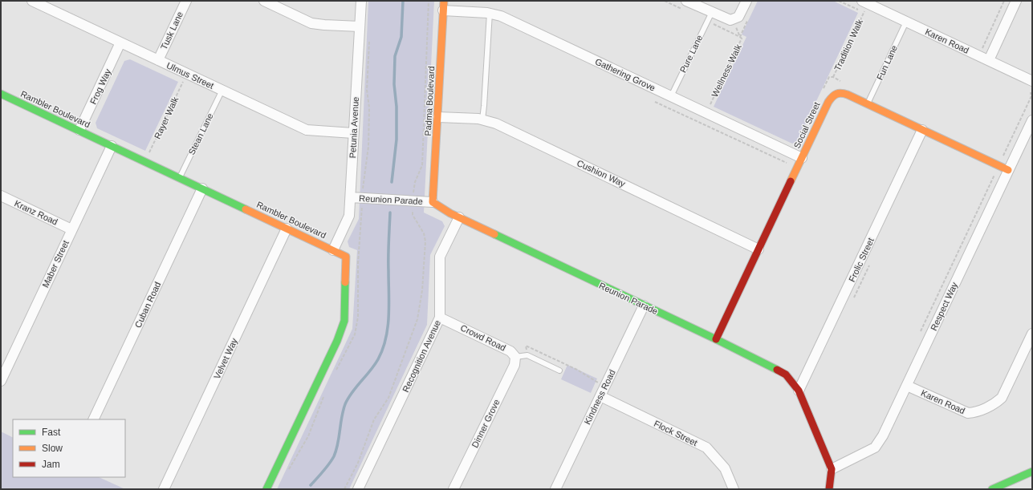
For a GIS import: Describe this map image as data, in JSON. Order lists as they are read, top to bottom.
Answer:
{
  "streets": {
    "street": [
      "Tusk Lane",
      "Karen Road",
      "Gathering Grove",
      "Ulmus Street",
      "Frog Way",
      "Padma Boulevard",
      "Rambler Boulevard",
      "Social Street",
      "Petunia Avenue",
      "Cushion Way",
      "Reunion Parade",
      "Kranz Road",
      "Frolic Street",
      "Maber Street",
      "Cuban Road",
      "Respect Way",
      "Crowd Road",
      "Recognition Avenue",
      "Velvet Way",
      "Kindness Road",
      "Dinner Grove",
      "Flock Street"
    ],
    "lane": ["Pure Lane", "Fun Lane", "Stean Lane"],
    "path": ["Tradition Walk", "Wellness Walk", "Rayer Walk"]
  },
  "crossings": [
    ["Tusk Lane", "Ulmus Street"],
    ["Karen Road", "Fun Lane"],
    ["Karen Road", "Respect Way"],
    ["Pure Lane", "Gathering Grove"],
    ["Fun Lane", "Social Street"],
    ["Gathering Grove", "Padma Boulevard"],
    ["Gathering Grove", "Social Street"],
    ["Ulmus Street", "Frog Way"],
    ["Ulmus Street", "Rayer Walk"],
    ["Ulmus Street", "Petunia Avenue"],
    ["Ulmus Street", "Stean Lane"],
    ["Frog Way", "Rambler Boulevard"],
    ["Padma Boulevard", "Cushion Way"],
    ["Padma Boulevard", "Reunion Parade"],
    ["Rambler Boulevard", "Rayer Walk"],
    ["Rambler Boulevard", "Petunia Avenue"],
    ["Rambler Boulevard", "Stean Lane"],
    ["Rambler Boulevard", "Maber Street"],
    ["Rambler Boulevard", "Cuban Road"],
    ["Rambler Boulevard", "Velvet Way"],
    ["Social Street", "Cushion Way"],
    ["Social Street", "Reunion Parade"],
    ["Social Street", "Frolic Street"],
    ["Social Street", "Respect Way"],
    ["Petunia Avenue", "Reunion Parade"],
    ["Reunion Parade", "Frolic Street"],
    ["Reunion Parade", "Respect Way"],
    ["Reunion Parade", "Recognition Avenue"],
    ["Reunion Parade", "Kindness Road"],
    ["Kranz Road", "Maber Street"],
    ["Crowd Road", "Recognition Avenue"],
    ["Crowd Road", "Dinner Grove"],
    ["Kindness Road", "Flock Street"]
  ],
  "legend": ["Fast", "Slow", "Jam"]
}
